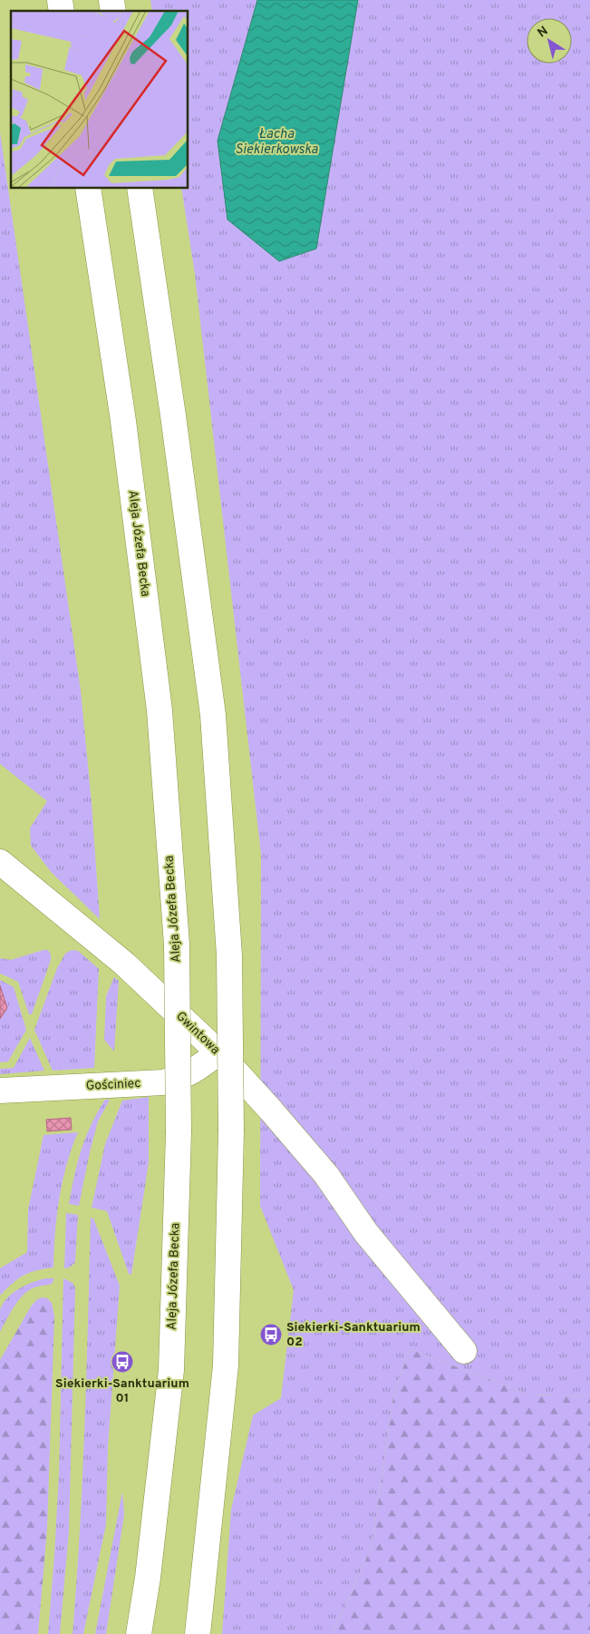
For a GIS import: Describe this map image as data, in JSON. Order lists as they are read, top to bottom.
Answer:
{
  "streets": {
    "main road": ["Aleja Józefa Becka", "Gwintowa", "Gościniec"]
  },
  "crossings": [
    ["Gwintowa", "Gościniec"]
  ],
  "water": ["Łacha Siekierkowska"],
  "places": {
    "bus stop": ["Siekierki-Sanktuarium 02", "Siekierki-Sanktuarium 01"]
  },
  "north": "top left"
}
